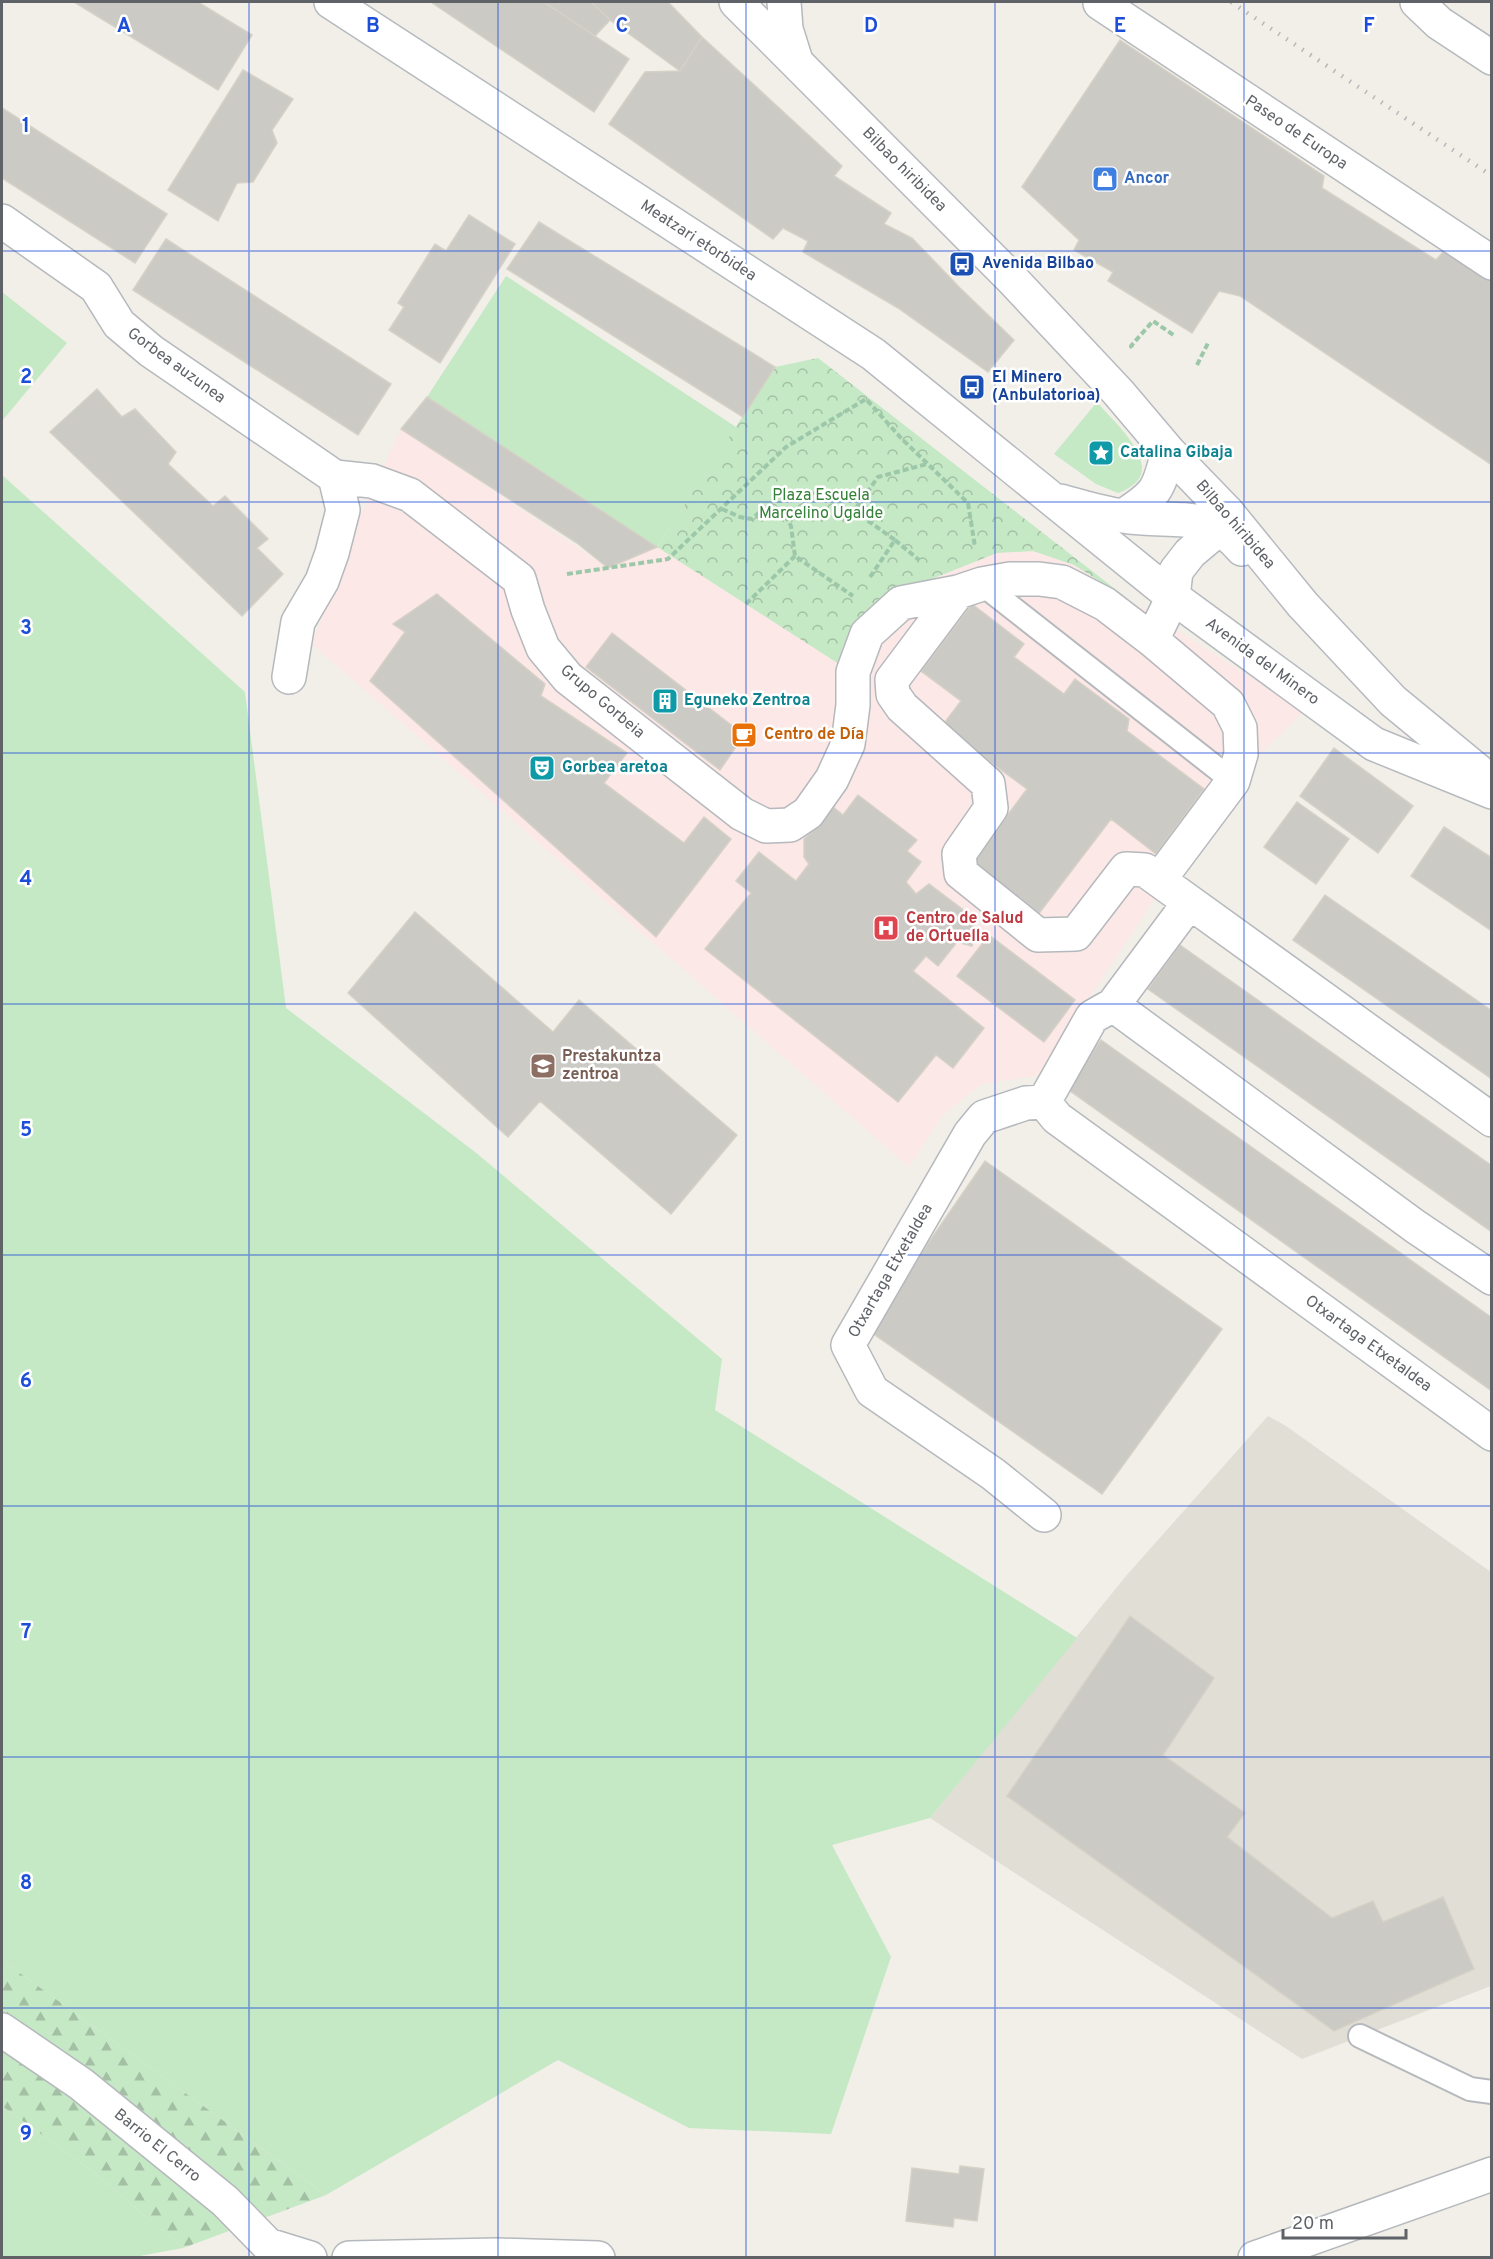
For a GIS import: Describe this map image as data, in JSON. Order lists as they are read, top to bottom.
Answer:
{
  "streets": {
    "street": [
      "Paseo de Europa",
      "Bilbao hiribidea",
      "Meatzari etorbidea",
      "Gorbea auzunea",
      "Avenida del Minero",
      "Grupo Gorbeia",
      "Otxartaga Etxetaldea",
      "Barrio El Cerro"
    ]
  },
  "crossings": [
    ["Meatzari etorbidea", "Avenida del Minero"],
    ["Gorbea auzunea", "Grupo Gorbeia"]
  ],
  "parks": ["Plaza Escuela Marcelino Ugalde"],
  "places": {
    "shop": ["Ancor"],
    "bus stop": ["Avenida Bilbao", "El Minero (Anbulatorioa)"],
    "place": ["Catalina Gibaja"],
    "building": ["Eguneko Zentroa"],
    "cafe": ["Centro de Día"],
    "theatre": ["Gorbea aretoa"],
    "hospital": ["Centro de Salud de Ortuella"],
    "school or university": ["Prestakuntza zentroa"]
  },
  "scale_bar": "20 m",
  "grid": {
    "columns": [
      "A",
      "B",
      "C",
      "D",
      "E",
      "F"
    ],
    "rows": [
      "1",
      "2",
      "3",
      "4",
      "5",
      "6",
      "7",
      "8",
      "9"
    ]
  }
}
